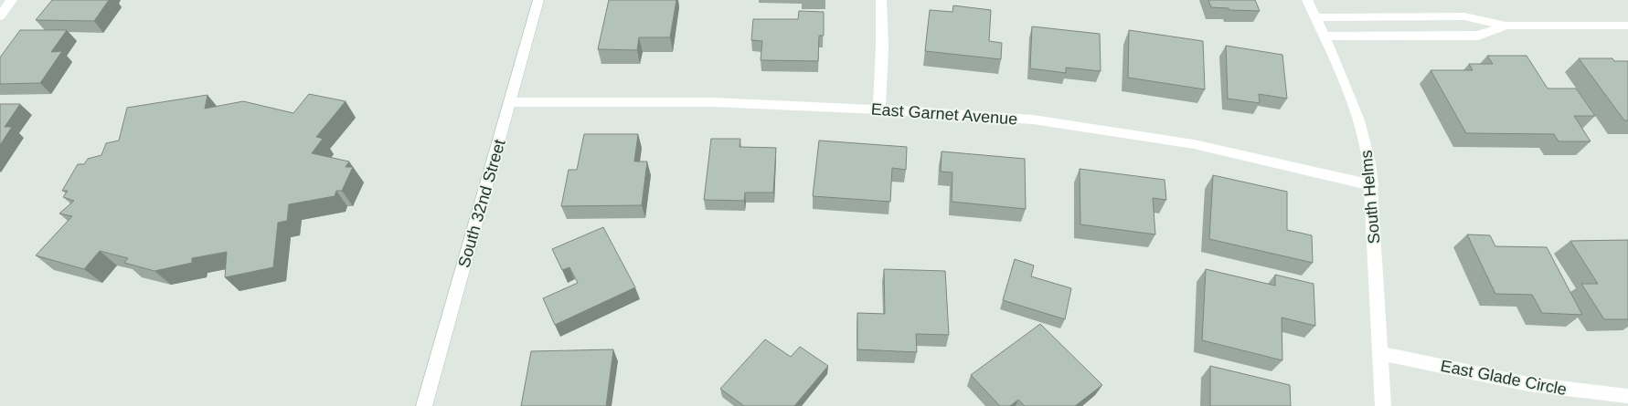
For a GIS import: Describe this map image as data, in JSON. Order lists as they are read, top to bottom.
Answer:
{
  "streets": {
    "street": [
      "East Garnet Avenue",
      "South Helms",
      "South 32nd Street",
      "East Glade Circle"
    ]
  },
  "crossings": [
    ["East Garnet Avenue", "South Helms"],
    ["East Garnet Avenue", "South 32nd Street"],
    ["South Helms", "East Glade Circle"]
  ]
}
